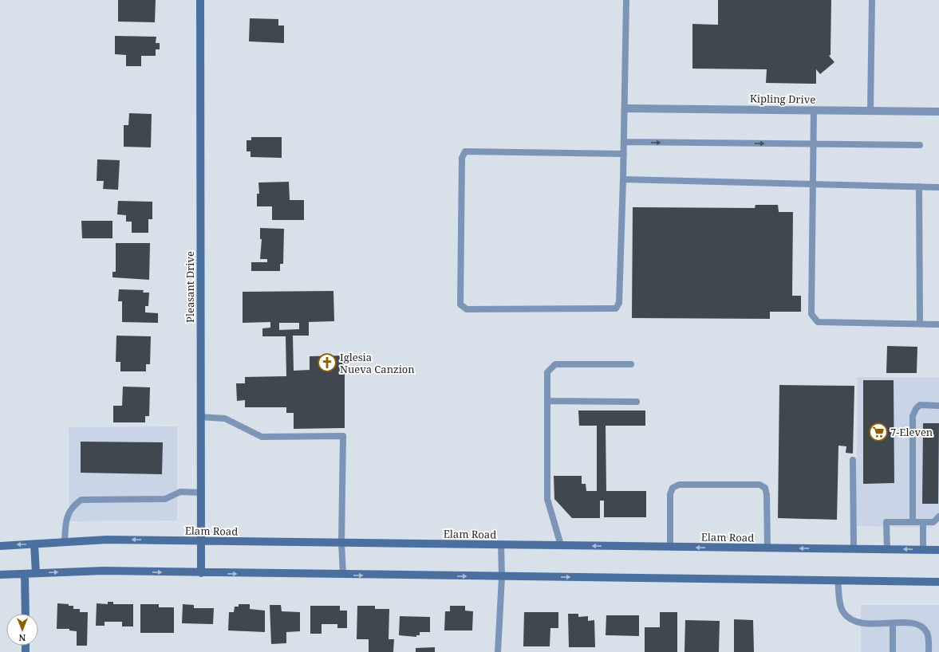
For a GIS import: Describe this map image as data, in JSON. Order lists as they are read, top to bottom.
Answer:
{
  "streets": {
    "main road": ["Pleasant Drive", "Elam Road"],
    "street": ["Kipling Drive"]
  },
  "crossings": [
    ["Pleasant Drive", "Elam Road"]
  ],
  "places": {
    "church": ["Iglesia Nueva Canzion"],
    "supermarket": ["7-Eleven"]
  },
  "north": "bottom"
}
